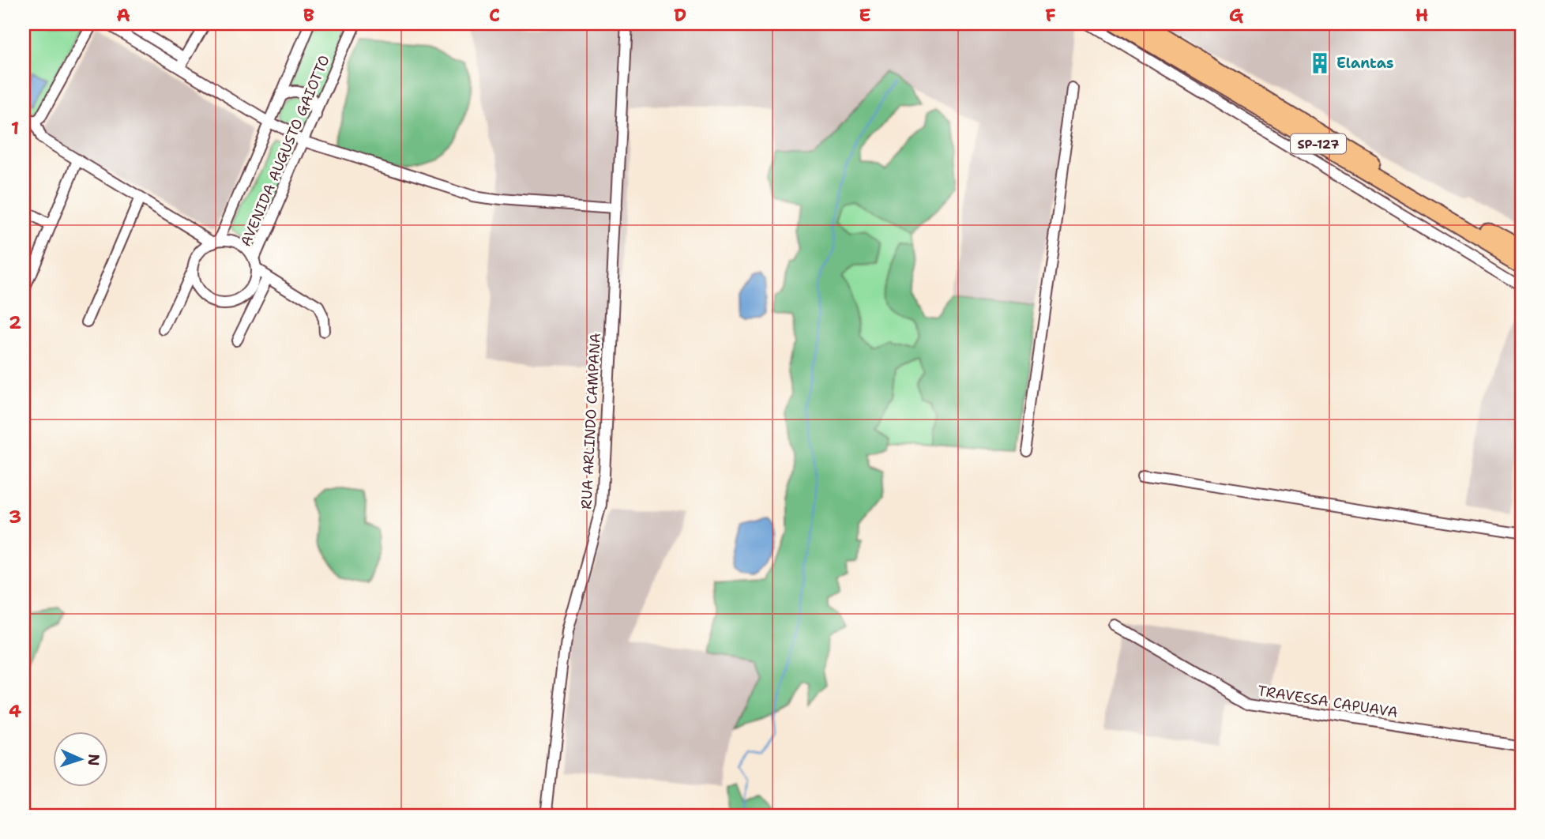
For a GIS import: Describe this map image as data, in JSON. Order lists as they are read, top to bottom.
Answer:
{
  "streets": {
    "highway": ["SP-127"],
    "street": ["AVENIDA AUGUSTO GAIOTTO", "RUA ARLINDO CAMPANA", "TRAVESSA CAPUAVA"]
  },
  "places": {
    "building": ["Elantas"]
  },
  "north": "right",
  "grid": {
    "columns": [
      "A",
      "B",
      "C",
      "D",
      "E",
      "F",
      "G",
      "H"
    ],
    "rows": [
      "1",
      "2",
      "3",
      "4"
    ]
  }
}
